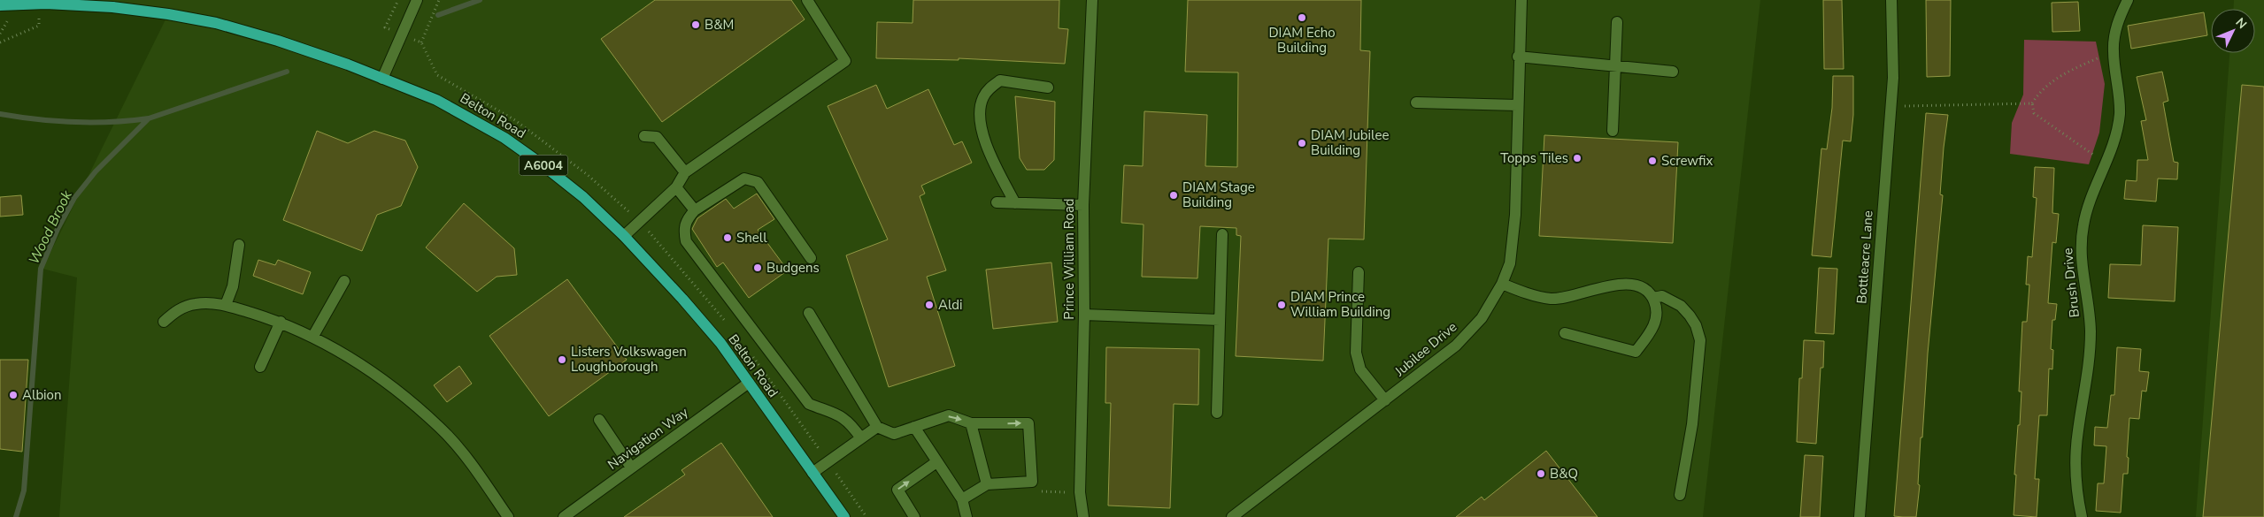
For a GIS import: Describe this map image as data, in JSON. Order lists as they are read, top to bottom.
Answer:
{
  "streets": {
    "main road": ["Belton Road", "A6004"],
    "street": [
      "Bottleacre Lane",
      "Prince William Road",
      "Brush Drive",
      "Jubilee Drive",
      "Navigation Way"
    ]
  },
  "crossings": [
    ["Belton Road", "Navigation Way"]
  ],
  "water": ["Wood Brook"],
  "places": [
    "DIAM Echo Building",
    "B&M",
    "DIAM Jubilee Building",
    "Topps Tiles",
    "Screwfix",
    "DIAM Stage Building",
    "Shell",
    "Budgens",
    "Aldi",
    "DIAM Prince William Building",
    "Listers Volkswagen Loughborough",
    "Albion",
    "B&Q"
  ],
  "north": "top right"
}
